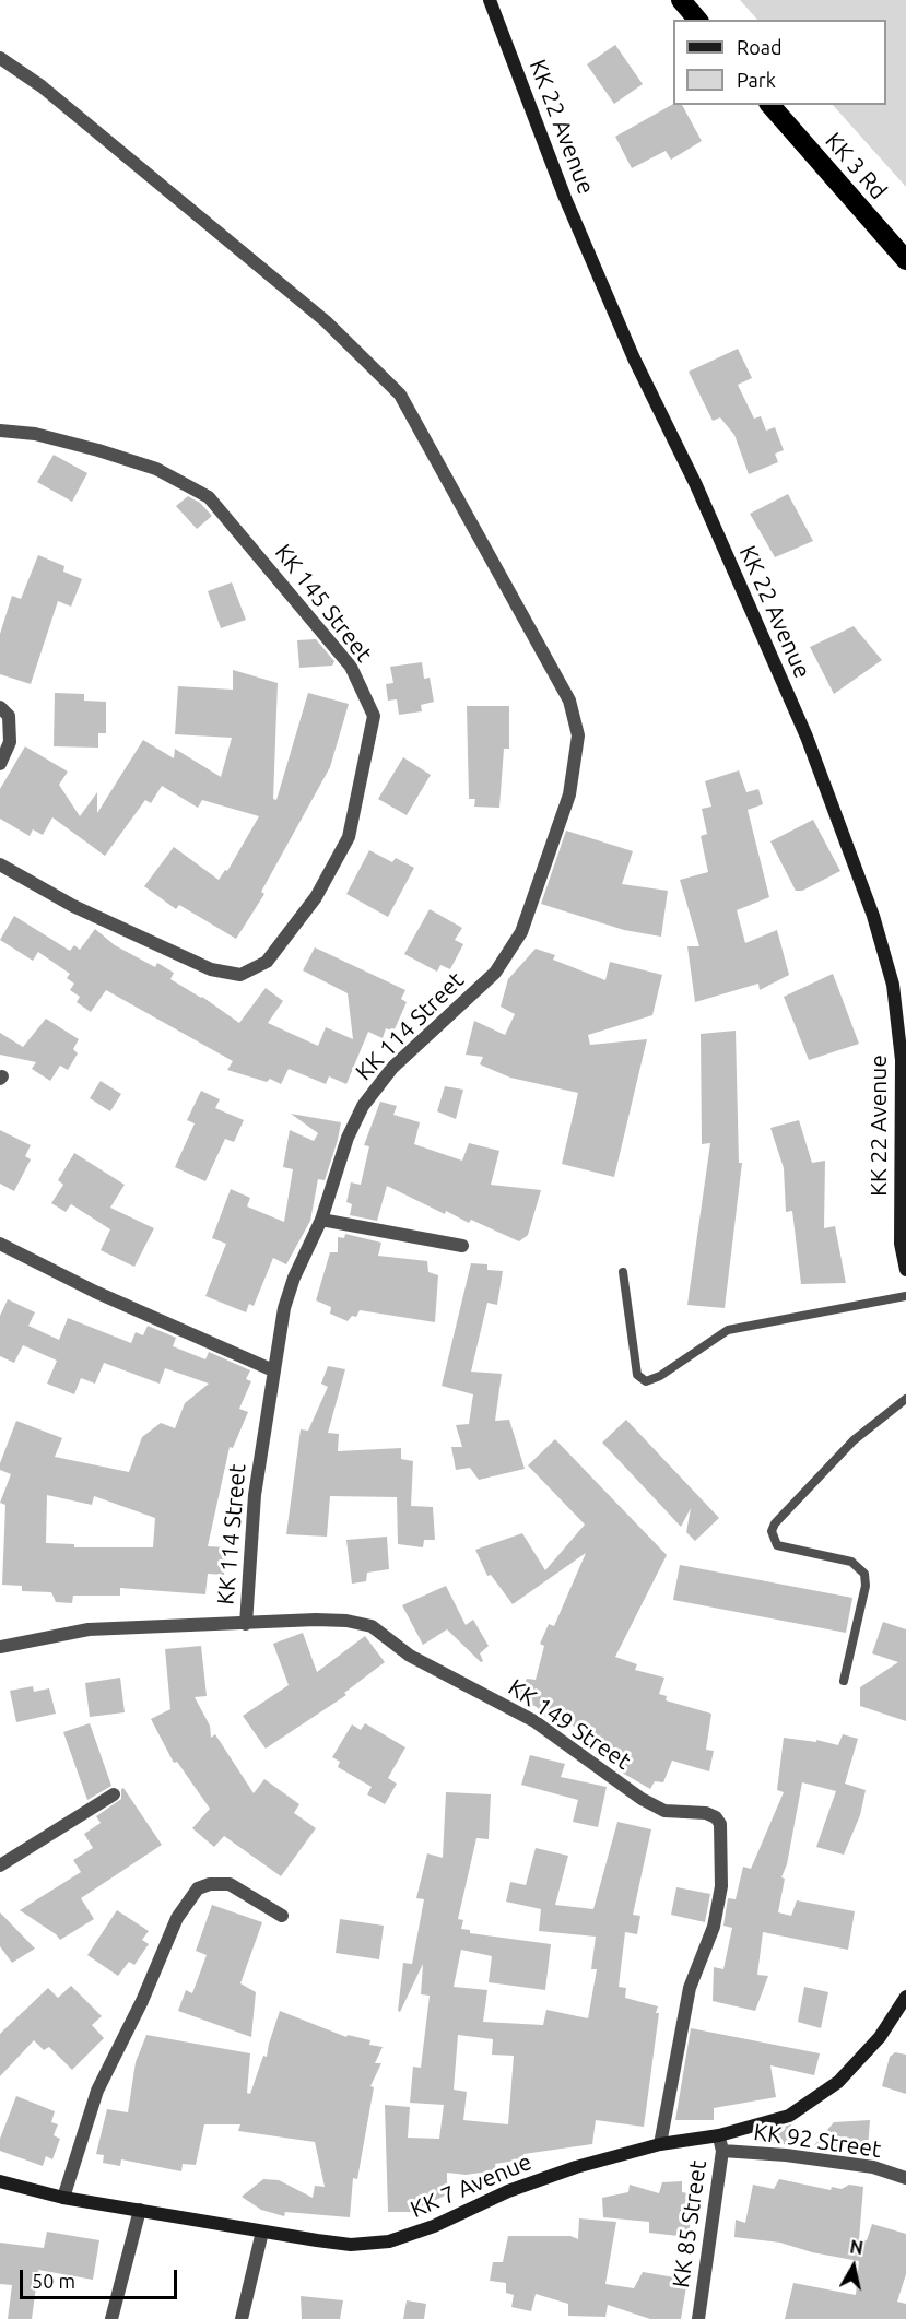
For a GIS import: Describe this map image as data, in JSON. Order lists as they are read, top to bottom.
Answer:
{
  "streets": {
    "highway": ["KK 3 Rd"],
    "street": [
      "KK 22 Avenue",
      "KK 145 Street",
      "KK 114 Street",
      "KK 149 Street",
      "KK 92 Street",
      "KK 7 Avenue",
      "KK 85 Street"
    ]
  },
  "crossings": [
    ["KK 114 Street", "KK 149 Street"],
    ["KK 149 Street", "KK 7 Avenue"],
    ["KK 92 Street", "KK 85 Street"],
    ["KK 7 Avenue", "KK 85 Street"]
  ],
  "legend": ["Road", "Park"],
  "scale_bar": "50 m",
  "north": "top"
}
